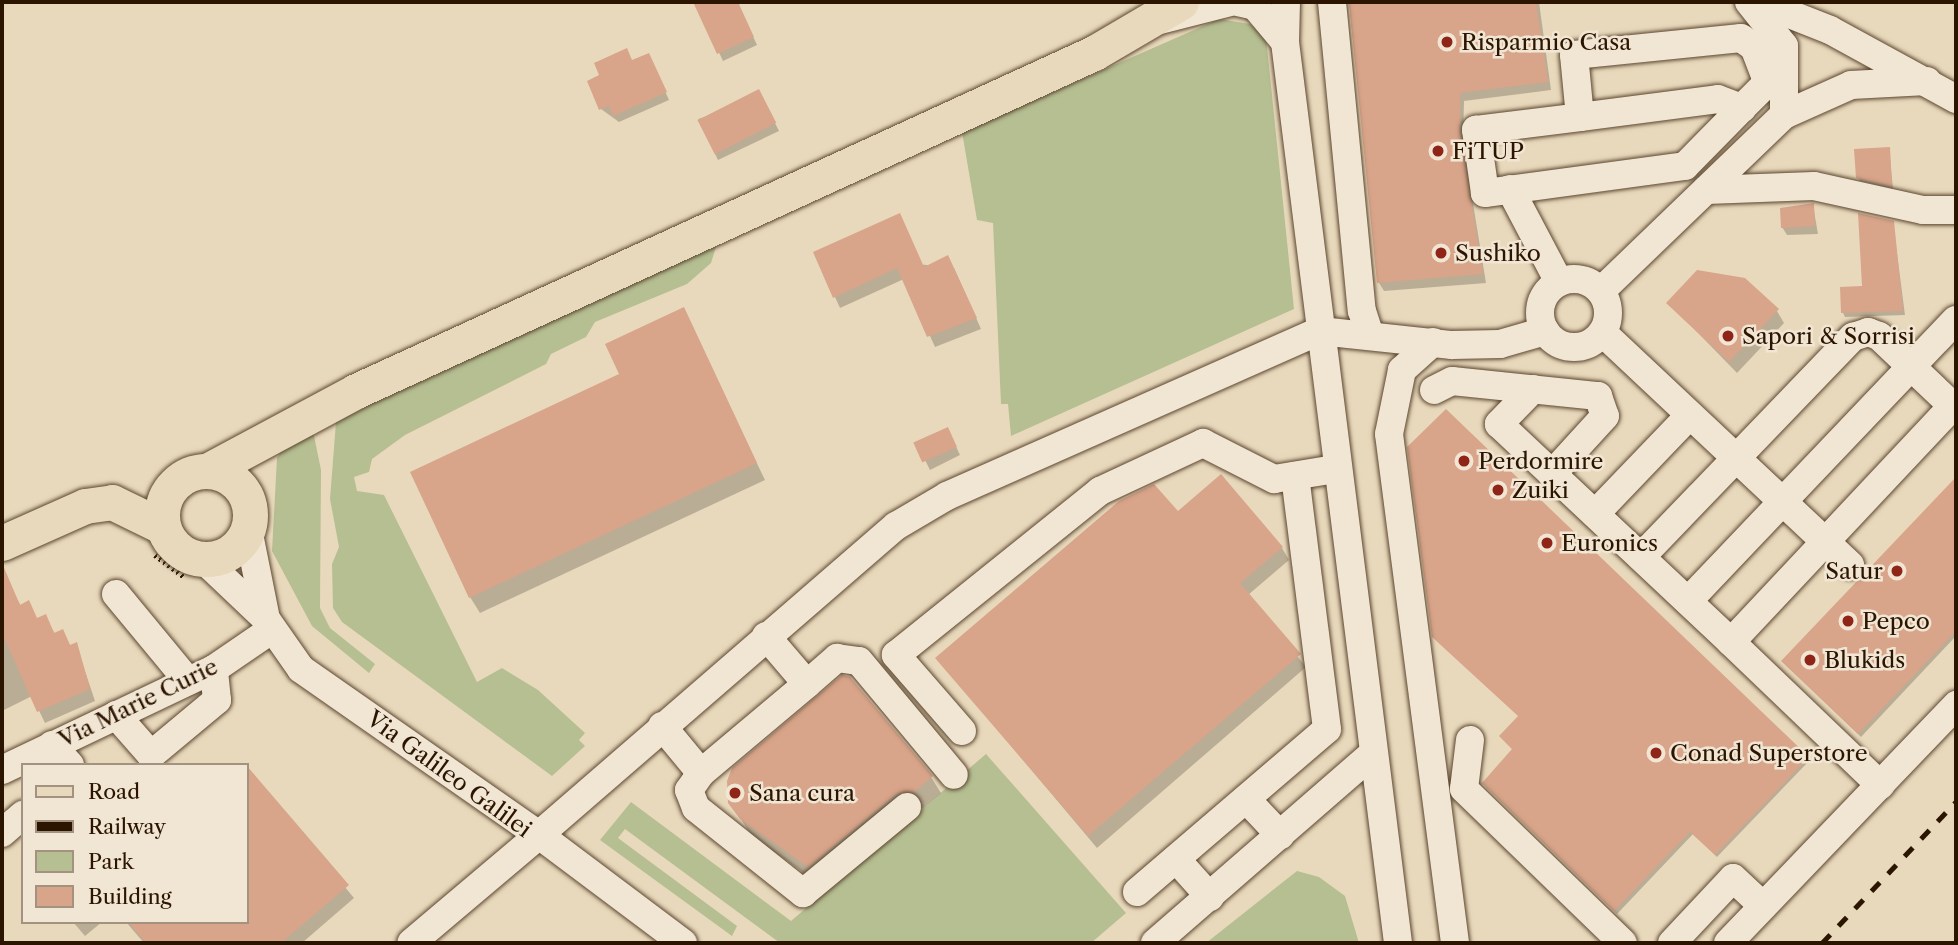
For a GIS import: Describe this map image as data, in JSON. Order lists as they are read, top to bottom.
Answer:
{
  "streets": {
    "street": ["Via Marie Curie", "Via Galileo Galilei"]
  },
  "crossings": [
    ["Via Marie Curie", "Via Galileo Galilei"]
  ],
  "places": [
    "Risparmio Casa",
    "FiTUP",
    "Sushiko",
    "Sapori & Sorrisi",
    "Perdormire",
    "Zuiki",
    "Euronics",
    "Satur",
    "Pepco",
    "Blukids",
    "Conad Superstore",
    "Sana cura"
  ],
  "legend": [
    "Road",
    "Railway",
    "Park",
    "Building"
  ]
}
